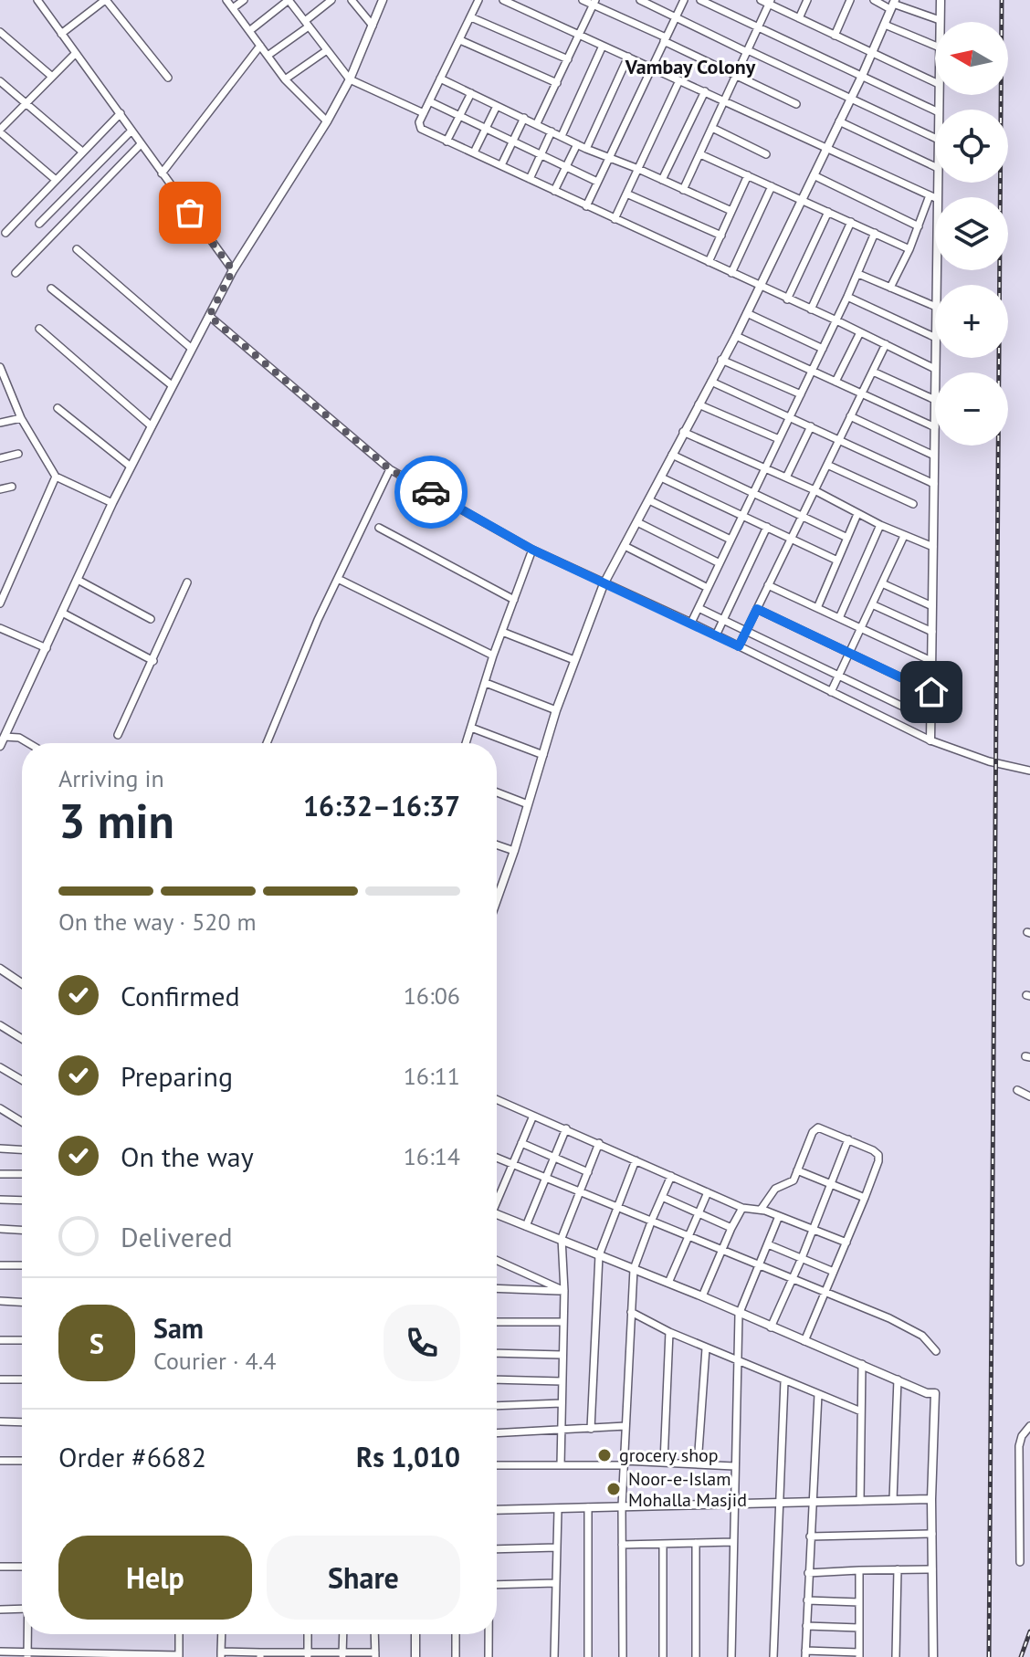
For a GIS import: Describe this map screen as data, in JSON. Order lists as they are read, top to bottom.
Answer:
{
  "districts": ["Vambay Colony"],
  "places": ["grocery shop", "Noor-e-Islam Mohalla Masjid"],
  "north": "left",
  "page": {
    "map_buttons": ["+", "−"],
    "heading": ["3 min", "Arriving in", "16:32–16:37"],
    "panel": [
      "Sam",
      "Courier · 4.4",
      "Order #6682",
      "Rs 1,010"
    ],
    "bar": "On the way · 520 m",
    "list": [
      ["Confirmed", "16:06"],
      ["Preparing", "16:11"],
      ["On the way", "16:14"],
      "Delivered"
    ],
    "round": "S",
    "buttons": ["Help", "Share"]
  }
}
